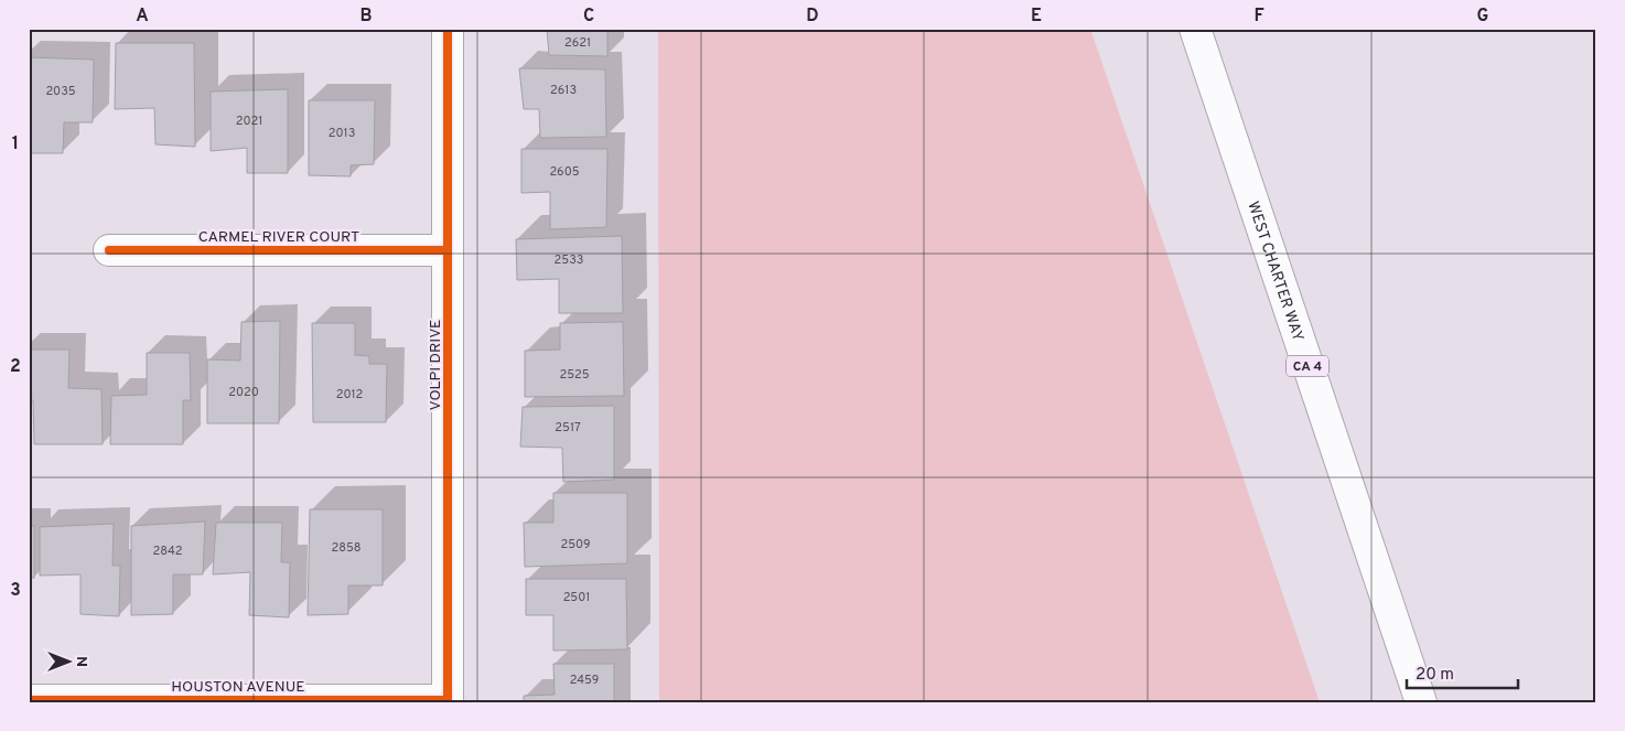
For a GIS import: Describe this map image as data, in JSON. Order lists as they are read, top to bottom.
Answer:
{
  "streets": {
    "main road": [
      "CARMEL RIVER COURT",
      "WEST CHARTER WAY",
      "VOLPI DRIVE",
      "CA 4",
      "HOUSTON AVENUE"
    ]
  },
  "crossings": [
    ["CARMEL RIVER COURT", "VOLPI DRIVE"],
    ["VOLPI DRIVE", "HOUSTON AVENUE"]
  ],
  "house_numbers": [
    "2621",
    "2613",
    "2035",
    "2021",
    "2013",
    "2605",
    "2533",
    "2525",
    "2020",
    "2012",
    "2517",
    "2509",
    "2858",
    "2842",
    "2501",
    "2459"
  ],
  "scale_bar": "20 m",
  "north": "right",
  "grid": {
    "columns": [
      "A",
      "B",
      "C",
      "D",
      "E",
      "F",
      "G"
    ],
    "rows": ["1", "2", "3"]
  }
}
